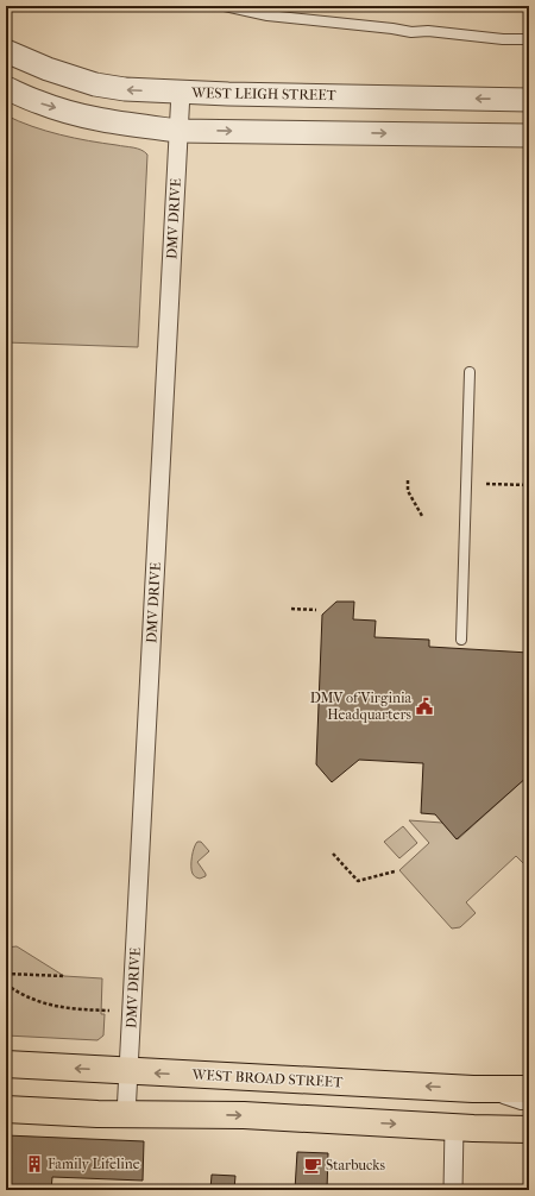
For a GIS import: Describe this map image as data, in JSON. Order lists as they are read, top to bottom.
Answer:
{
  "streets": {
    "main road": ["WEST BROAD STREET"],
    "street": ["WEST LEIGH STREET", "DMV DRIVE"]
  },
  "crossings": [
    ["WEST LEIGH STREET", "DMV DRIVE"],
    ["DMV DRIVE", "WEST BROAD STREET"]
  ],
  "places": {
    "public building": ["DMV of Virginia Headquarters"],
    "building": ["Family Lifeline"],
    "cafe": ["Starbucks"]
  }
}
